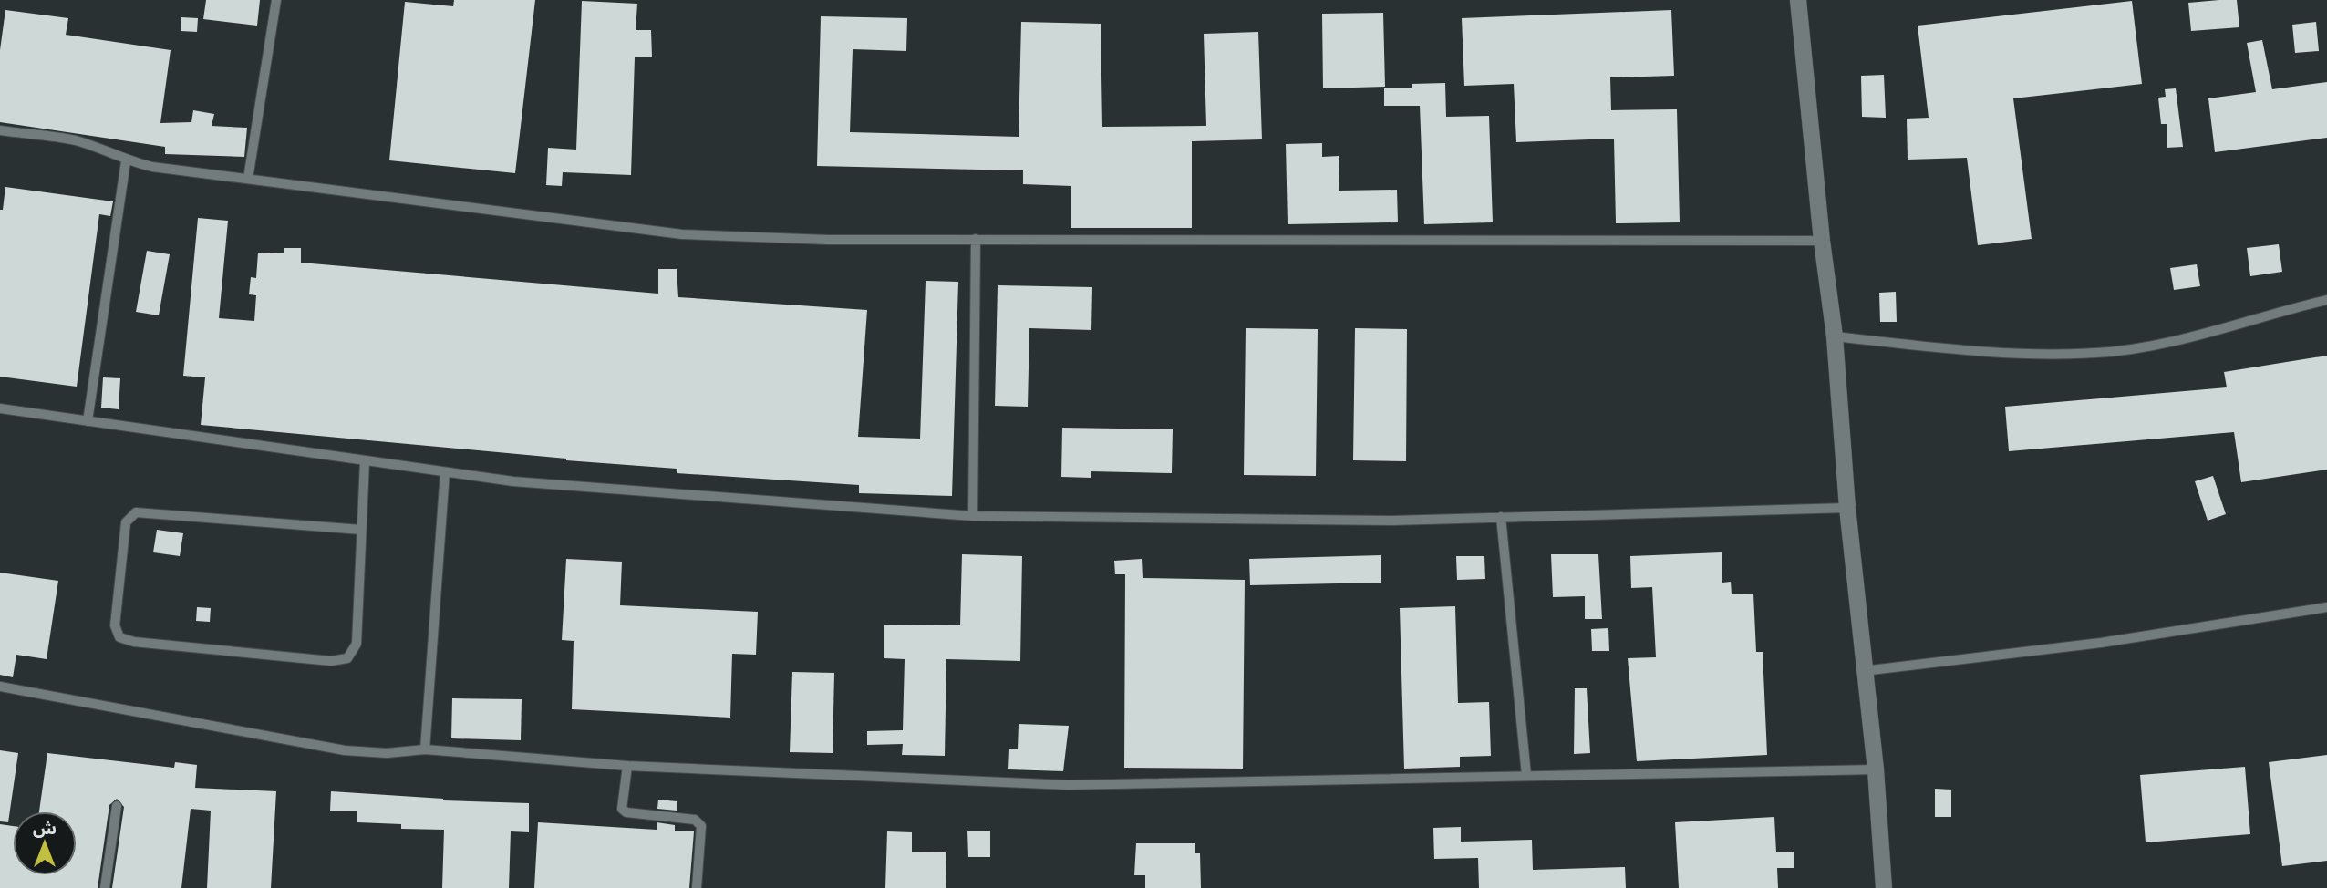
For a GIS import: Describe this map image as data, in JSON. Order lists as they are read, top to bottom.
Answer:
{
  "north": "top"
}
